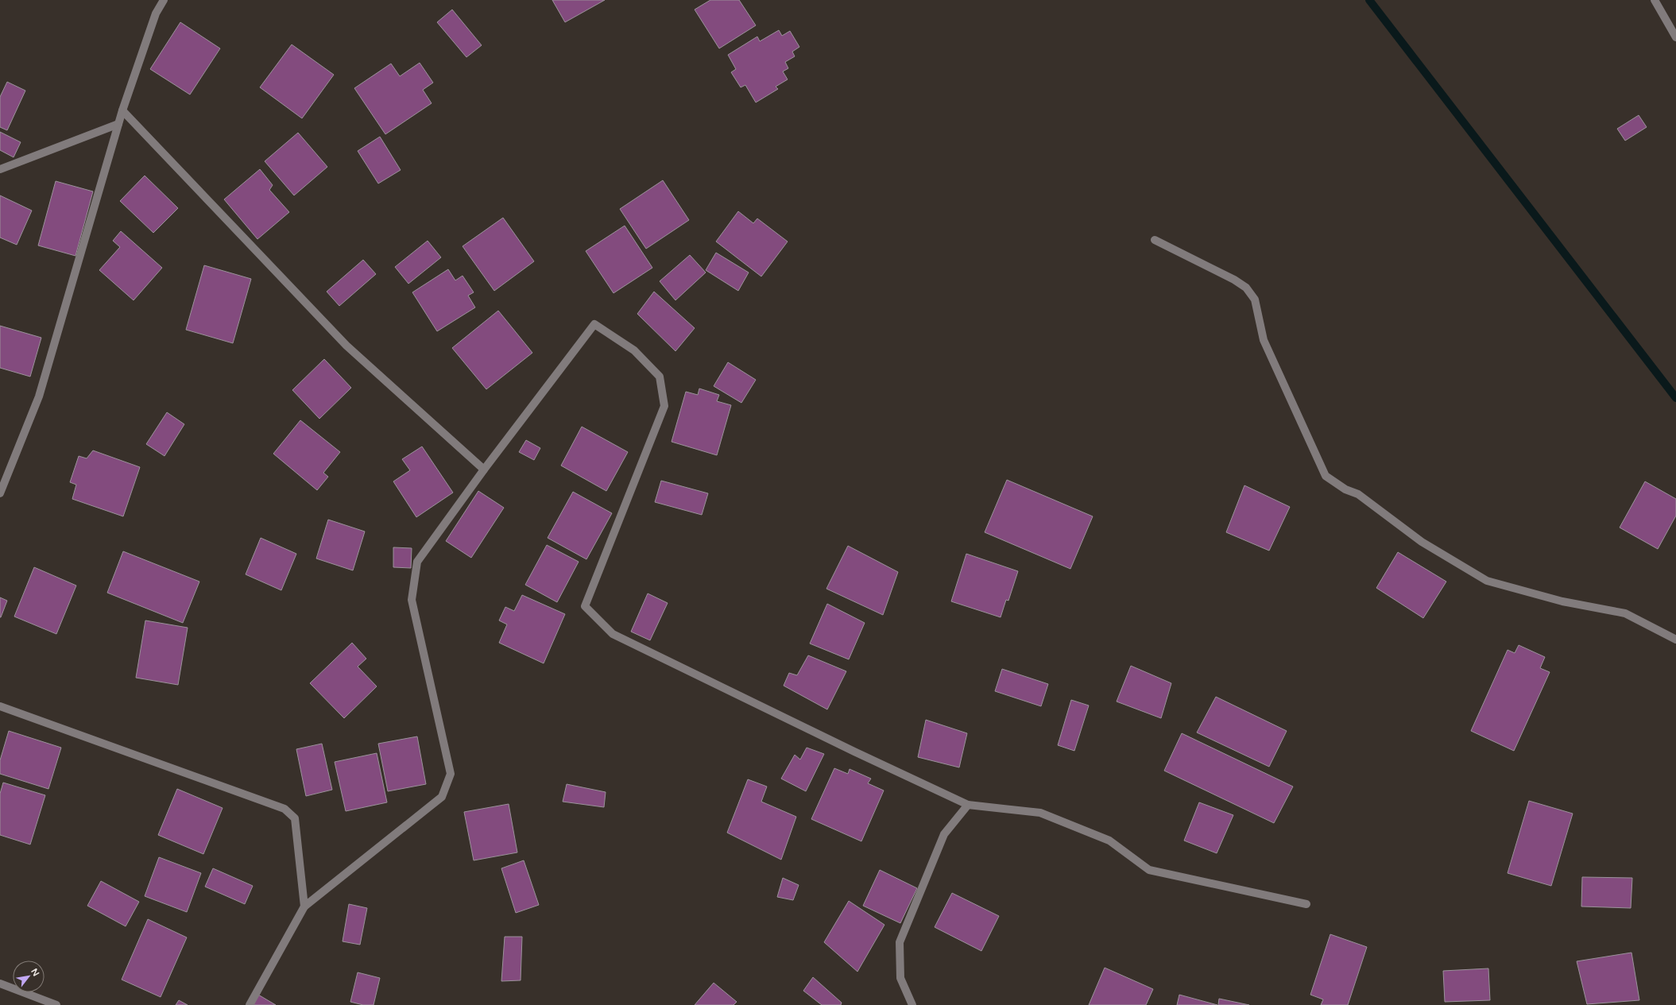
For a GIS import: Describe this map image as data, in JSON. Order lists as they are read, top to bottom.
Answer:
{
  "north": "top right"
}
